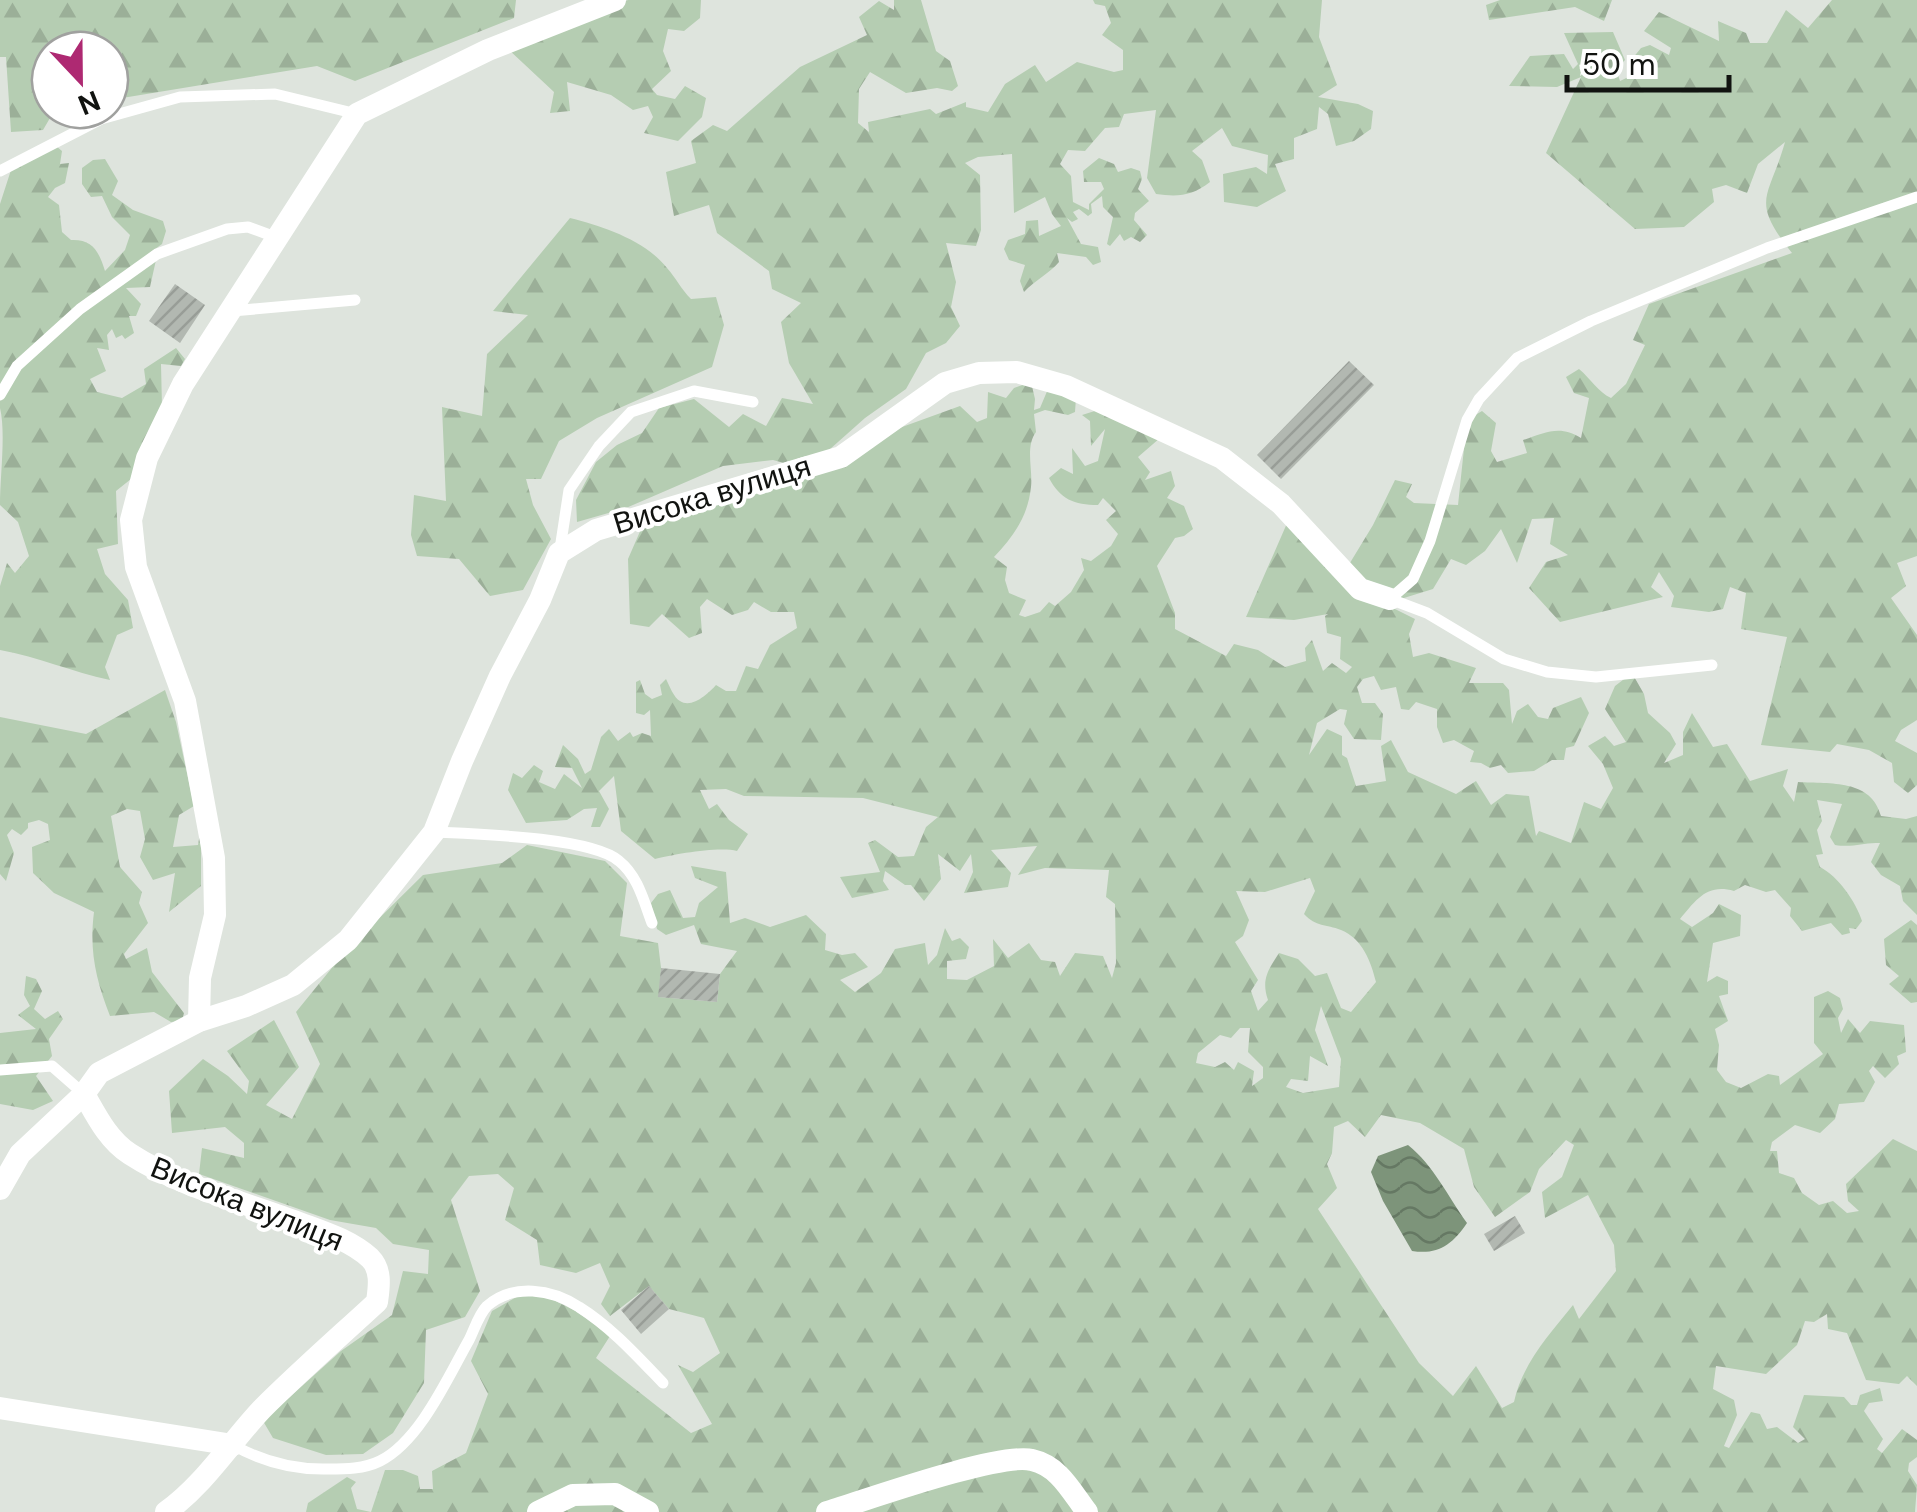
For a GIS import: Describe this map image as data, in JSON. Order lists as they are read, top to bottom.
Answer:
{
  "streets": {
    "street": ["Висока вулиця"]
  },
  "scale_bar": "50 m",
  "north": "bottom"
}
